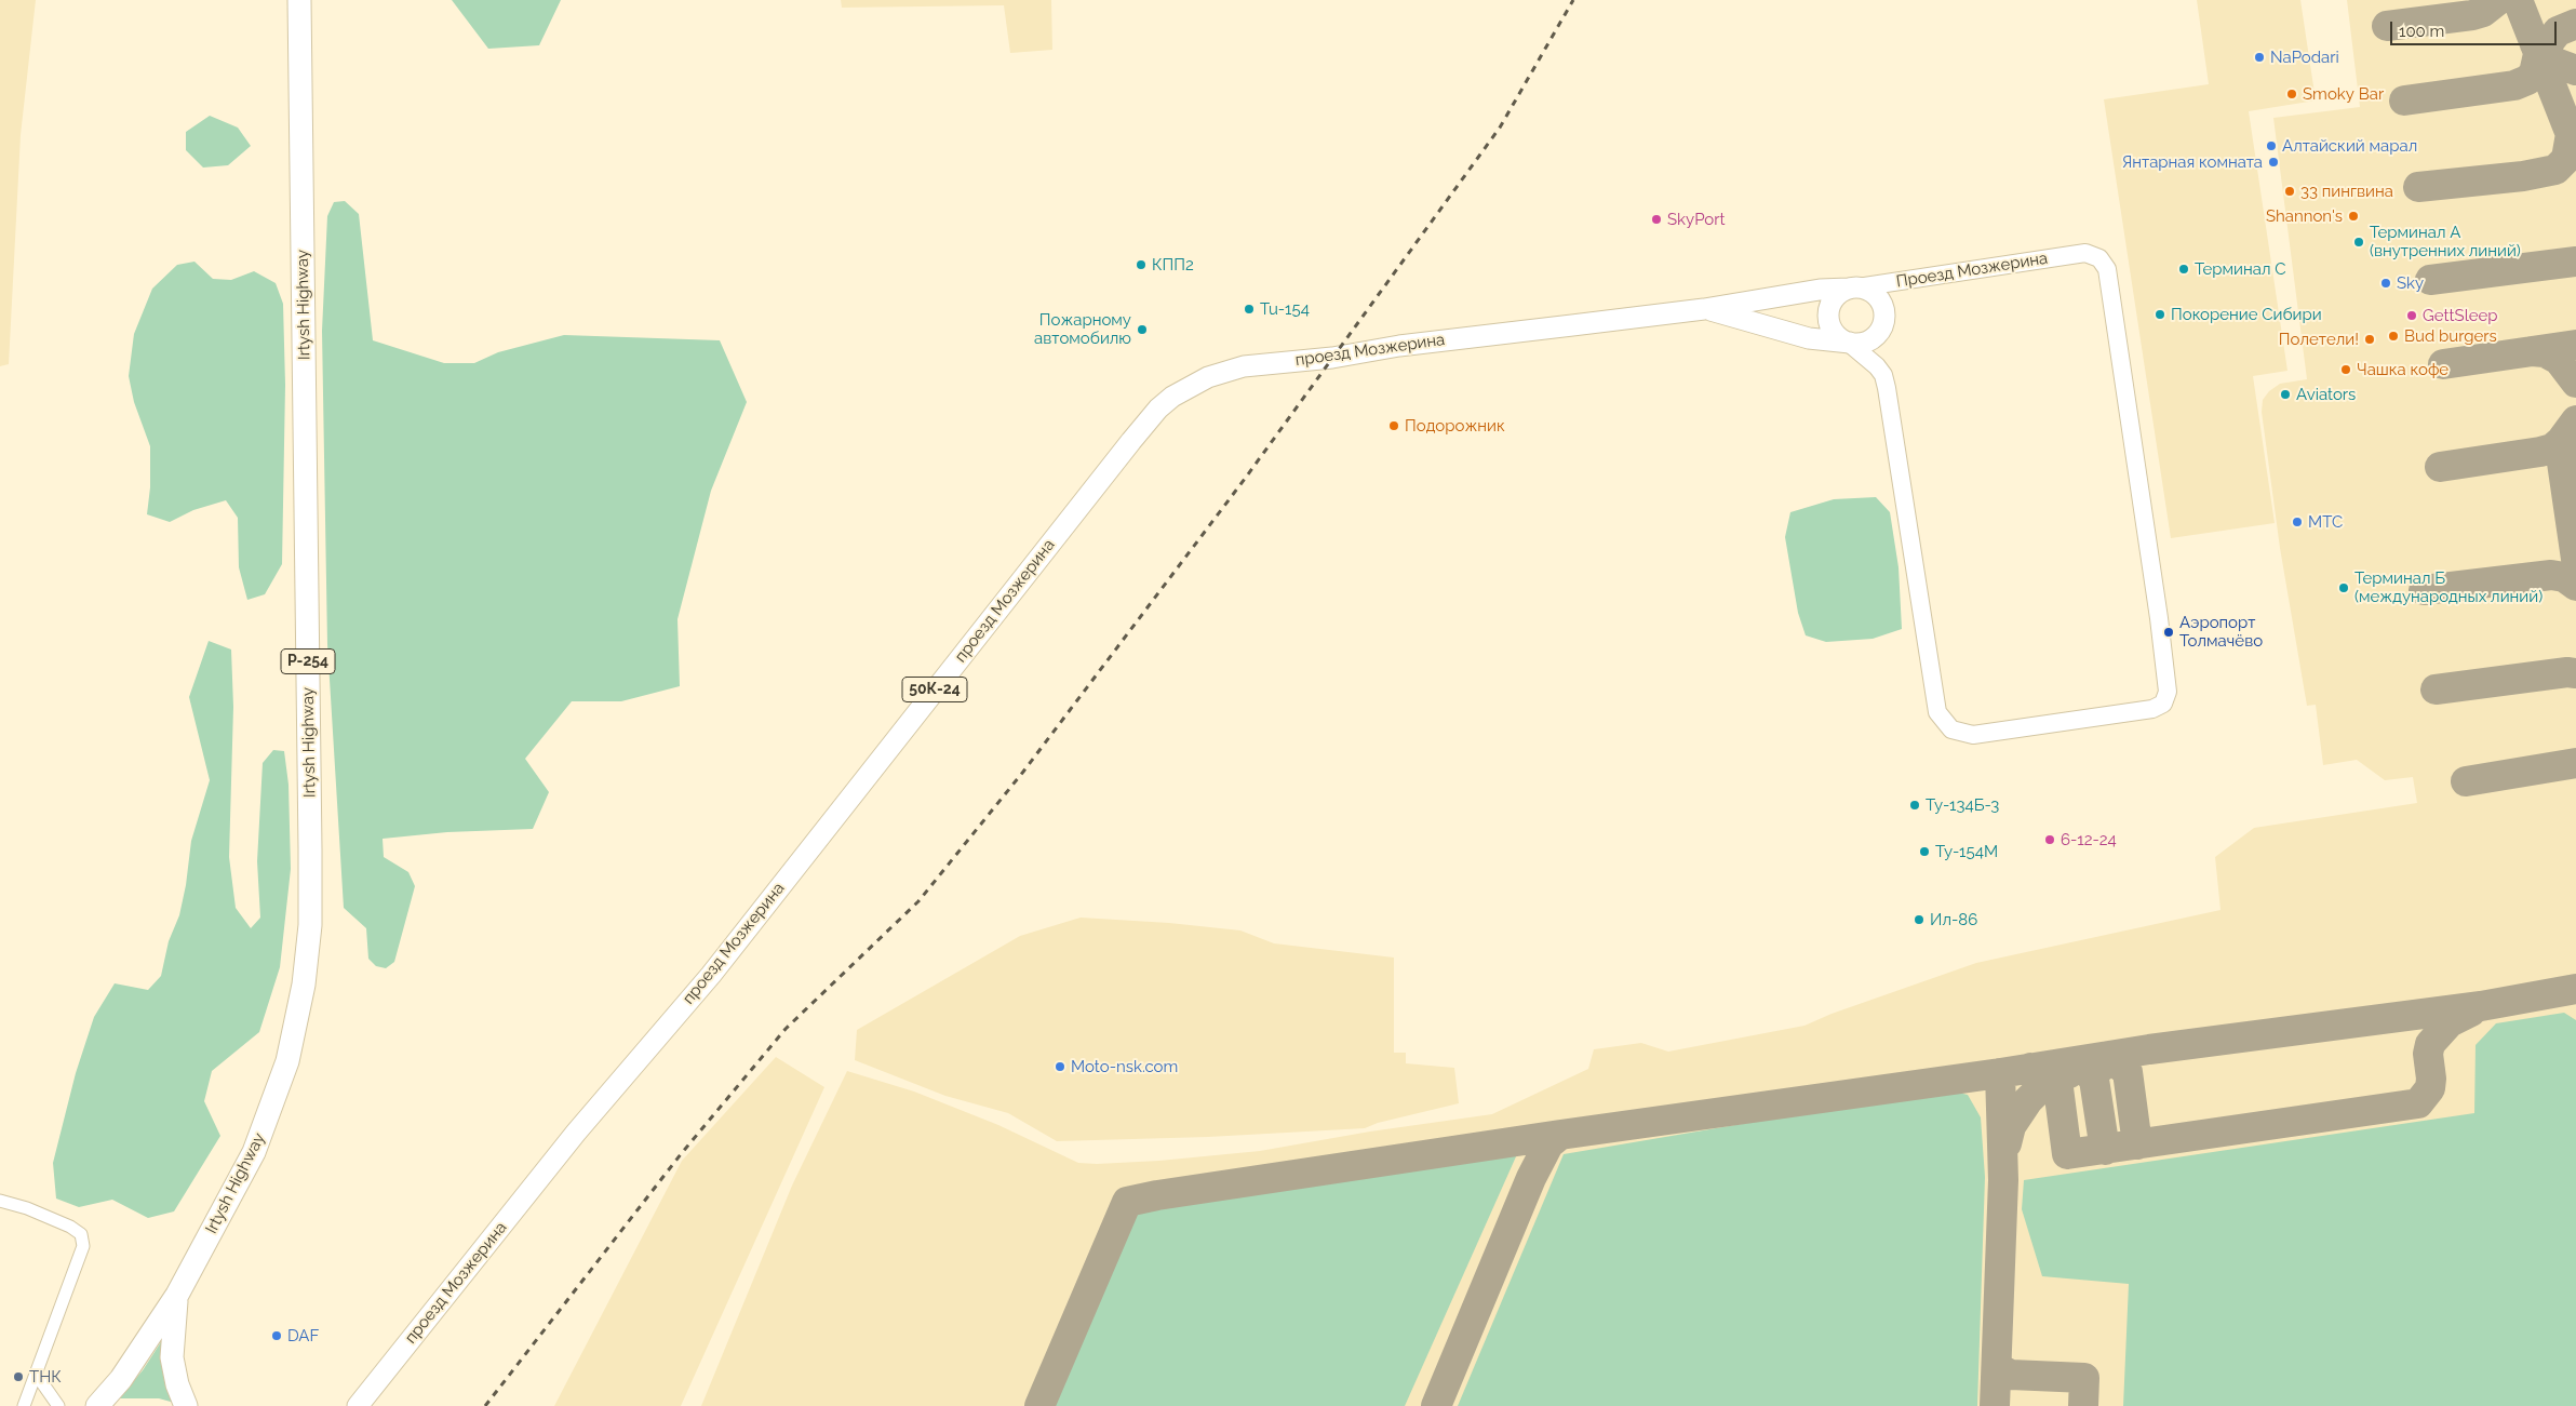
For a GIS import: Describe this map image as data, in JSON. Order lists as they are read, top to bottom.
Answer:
{
  "streets": {
    "highway": ["Irtysh Highway", "Р-254"],
    "main road": ["Проезд Мозжерина", "проезд Мозжерина", "50К-24"]
  },
  "crossings": [
    ["Проезд Мозжерина", "проезд Мозжерина"]
  ],
  "places": [
    "NaPodari",
    "Smoky Bar",
    "Алтайский марал",
    "Янтарная комната",
    "33 пингвина",
    "Shannon's",
    "SkyPort",
    "Терминал А (внутренних линий)",
    "КПП2",
    "Терминал С",
    "Sky",
    "Tu-154",
    "Покорение Сибири",
    "GettSleep",
    "Пожарному автомобилю",
    "Bud burgers",
    "Полетели!",
    "Чашка кофе",
    "Aviators",
    "Подорожник",
    "МТС",
    "Терминал Б (международных линий)",
    "Аэропорт Толмачёво",
    "Ту-134Б-3",
    "6-12-24",
    "Ту-154М",
    "Ил-86",
    "Moto-nsk.com",
    "DAF",
    "ТНК"
  ],
  "scale_bar": "100 m"
}
